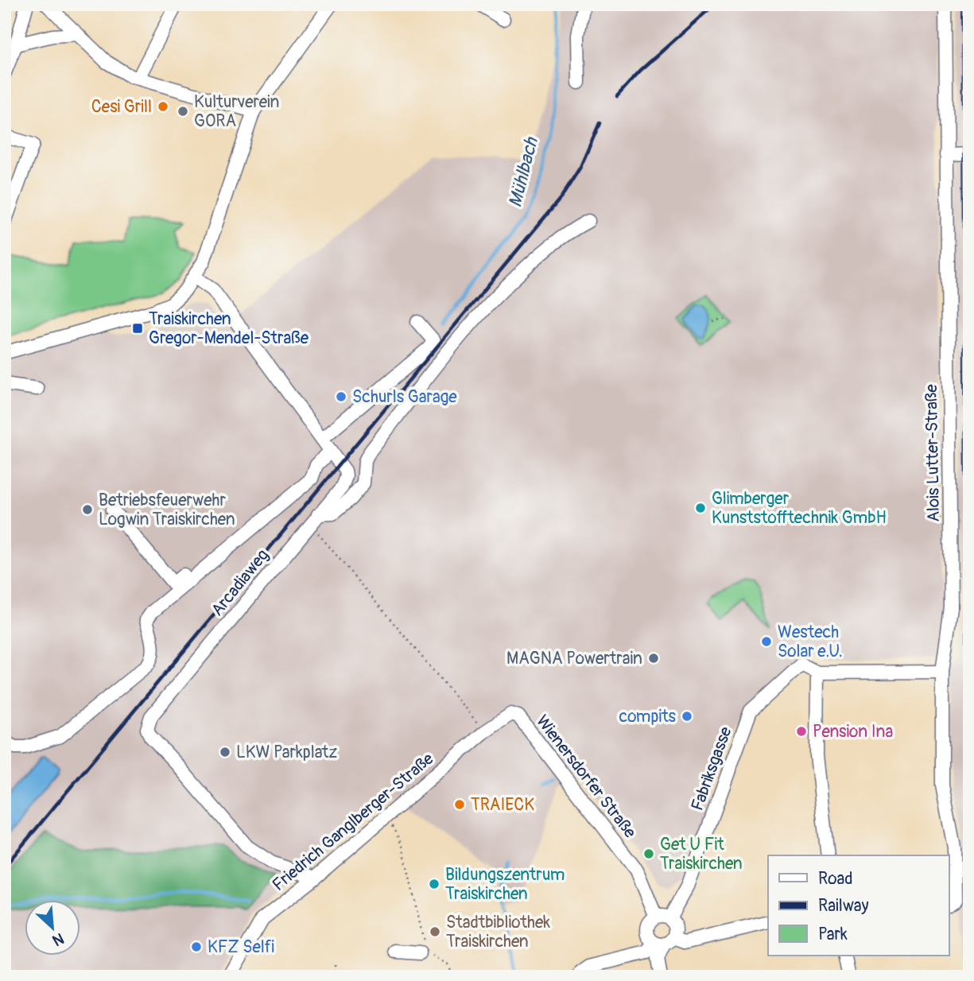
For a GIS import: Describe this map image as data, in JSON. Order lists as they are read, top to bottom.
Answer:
{
  "streets": {
    "street": [
      "Alois Lutter-Straße",
      "Arcadiaweg",
      "Fabriksgasse",
      "Wienersdorfer Straße",
      "Friedrich Ganglberger-Straße"
    ]
  },
  "crossings": [
    ["Arcadiaweg", "Friedrich Ganglberger-Straße"],
    ["Fabriksgasse", "Wienersdorfer Straße"],
    ["Wienersdorfer Straße", "Friedrich Ganglberger-Straße"]
  ],
  "water": ["Mühlbach"],
  "places": {
    "other": [
      "Cesi Grill",
      "Kulturverein GORA",
      "Schurls Garage",
      "Glimberger Kunststofftechnik GmbH",
      "Betriebsfeuerwehr Logwin Traiskirchen",
      "Westech Solar e.U.",
      "MAGNA Powertrain",
      "compits",
      "Pension Ina",
      "LKW Parkplatz",
      "TRAIECK",
      "Get U Fit Traiskirchen",
      "Bildungszentrum Traiskirchen",
      "Stadtbibliothek Traiskirchen",
      "KFZ Selfi"
    ],
    "transit": ["Traiskirchen Gregor-Mendel-Straße"]
  },
  "legend": ["Road", "Railway", "Park"],
  "north": "bottom right"
}
